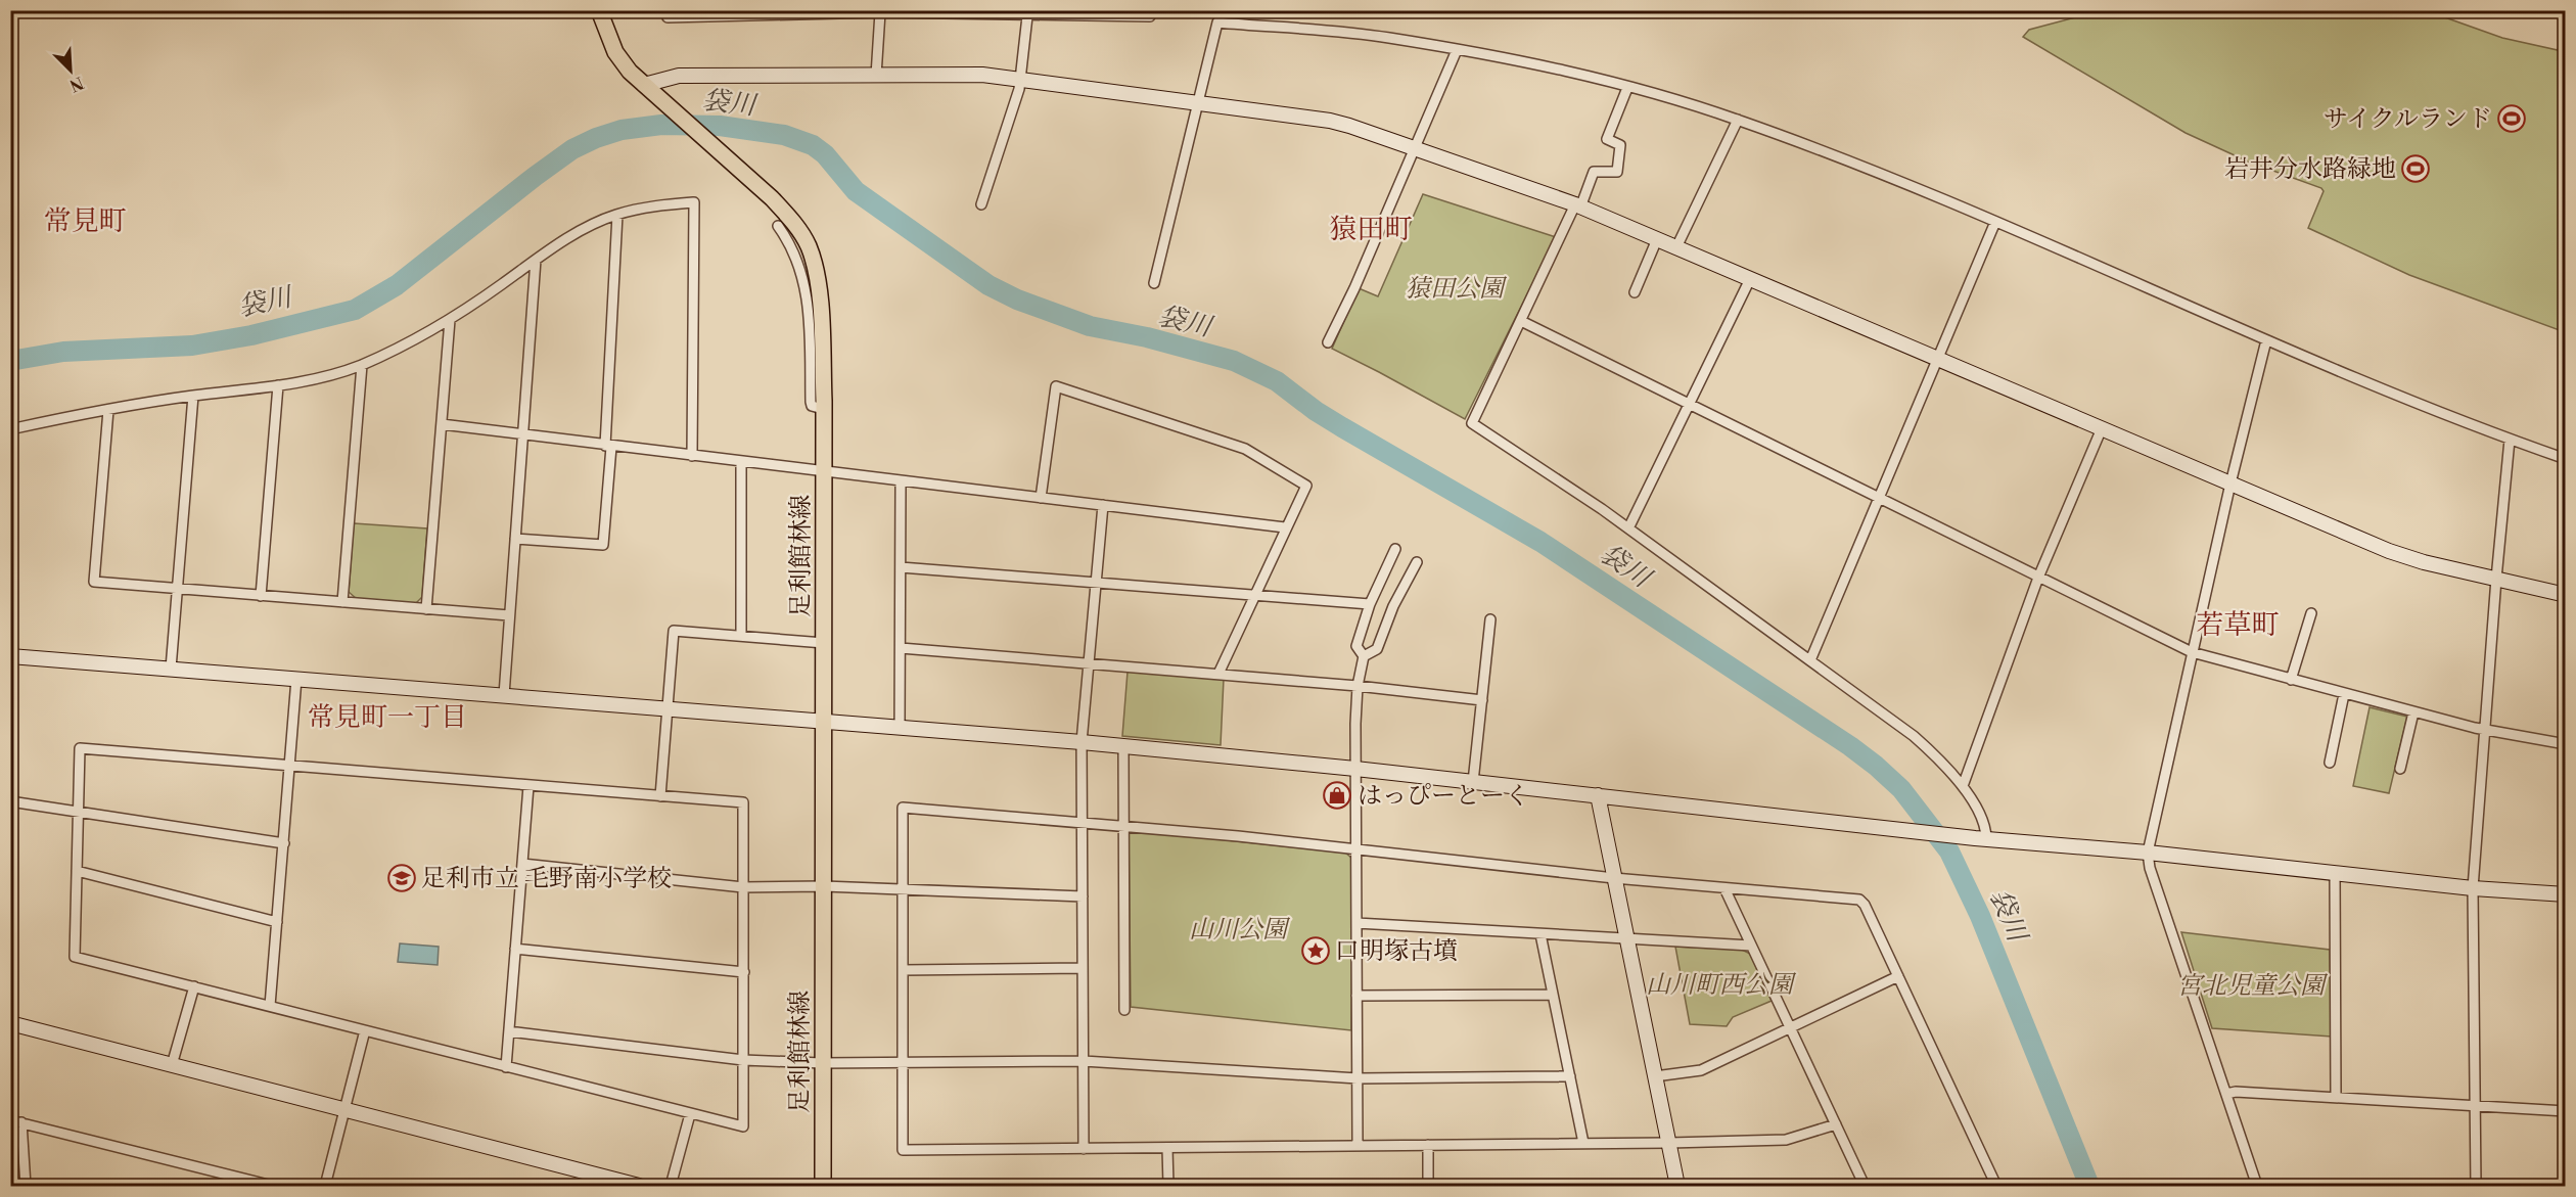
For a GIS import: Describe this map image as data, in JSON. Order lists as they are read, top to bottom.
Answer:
{
  "streets": {
    "main road": ["足利館林線"]
  },
  "districts": [
    "常見町",
    "猿田町",
    "若草町",
    "常見町一丁目"
  ],
  "water": ["袋川"],
  "parks": [
    "猿田公園",
    "山川公園",
    "山川町西公園",
    "宮北児童公園"
  ],
  "places": {
    "sports": ["サイクルランド", "岩井分水路緑地"],
    "shop": ["はっぴーとーく"],
    "school or university": ["足利市立 毛野南小学校"],
    "place": ["口明塚古墳"]
  },
  "north": "bottom right"
}
